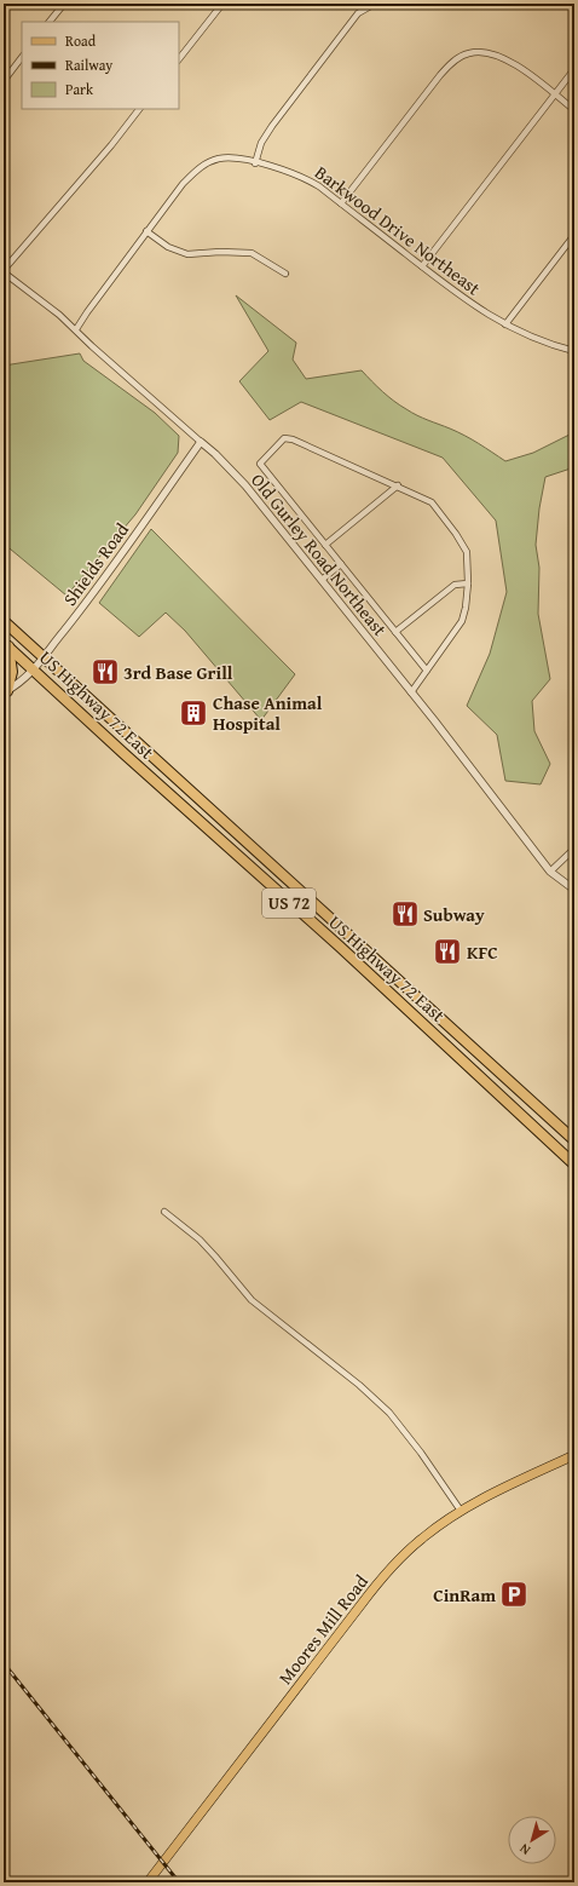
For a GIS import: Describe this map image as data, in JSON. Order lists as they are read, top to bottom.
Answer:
{
  "streets": {
    "highway": ["US Highway 72 East", "US 72"],
    "main road": ["Moores Mill Road"],
    "street": ["Barkwood Drive Northeast", "Old Gurley Road Northeast", "Shields Road"]
  },
  "crossings": [
    ["Barkwood Drive Northeast", "Old Gurley Road Northeast"],
    ["Old Gurley Road Northeast", "Shields Road"],
    ["Shields Road", "US Highway 72 East"]
  ],
  "places": {
    "restaurant": ["3rd Base Grill", "Subway", "KFC"],
    "building": ["Chase Animal Hospital"],
    "parking": ["CinRam"]
  },
  "legend": ["Road", "Railway", "Park"],
  "north": "bottom left"
}
